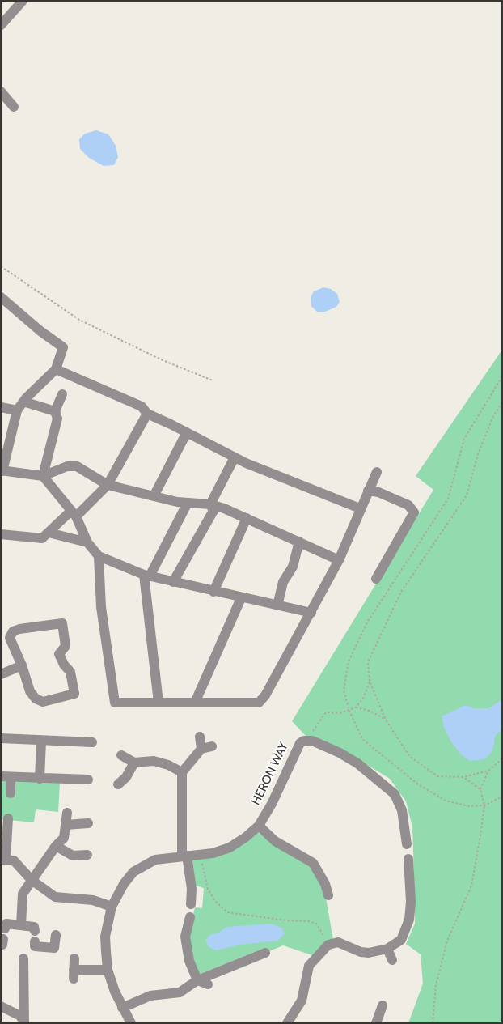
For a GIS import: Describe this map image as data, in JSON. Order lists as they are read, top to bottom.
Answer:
{
  "streets": {
    "street": ["HERON WAY"]
  }
}
